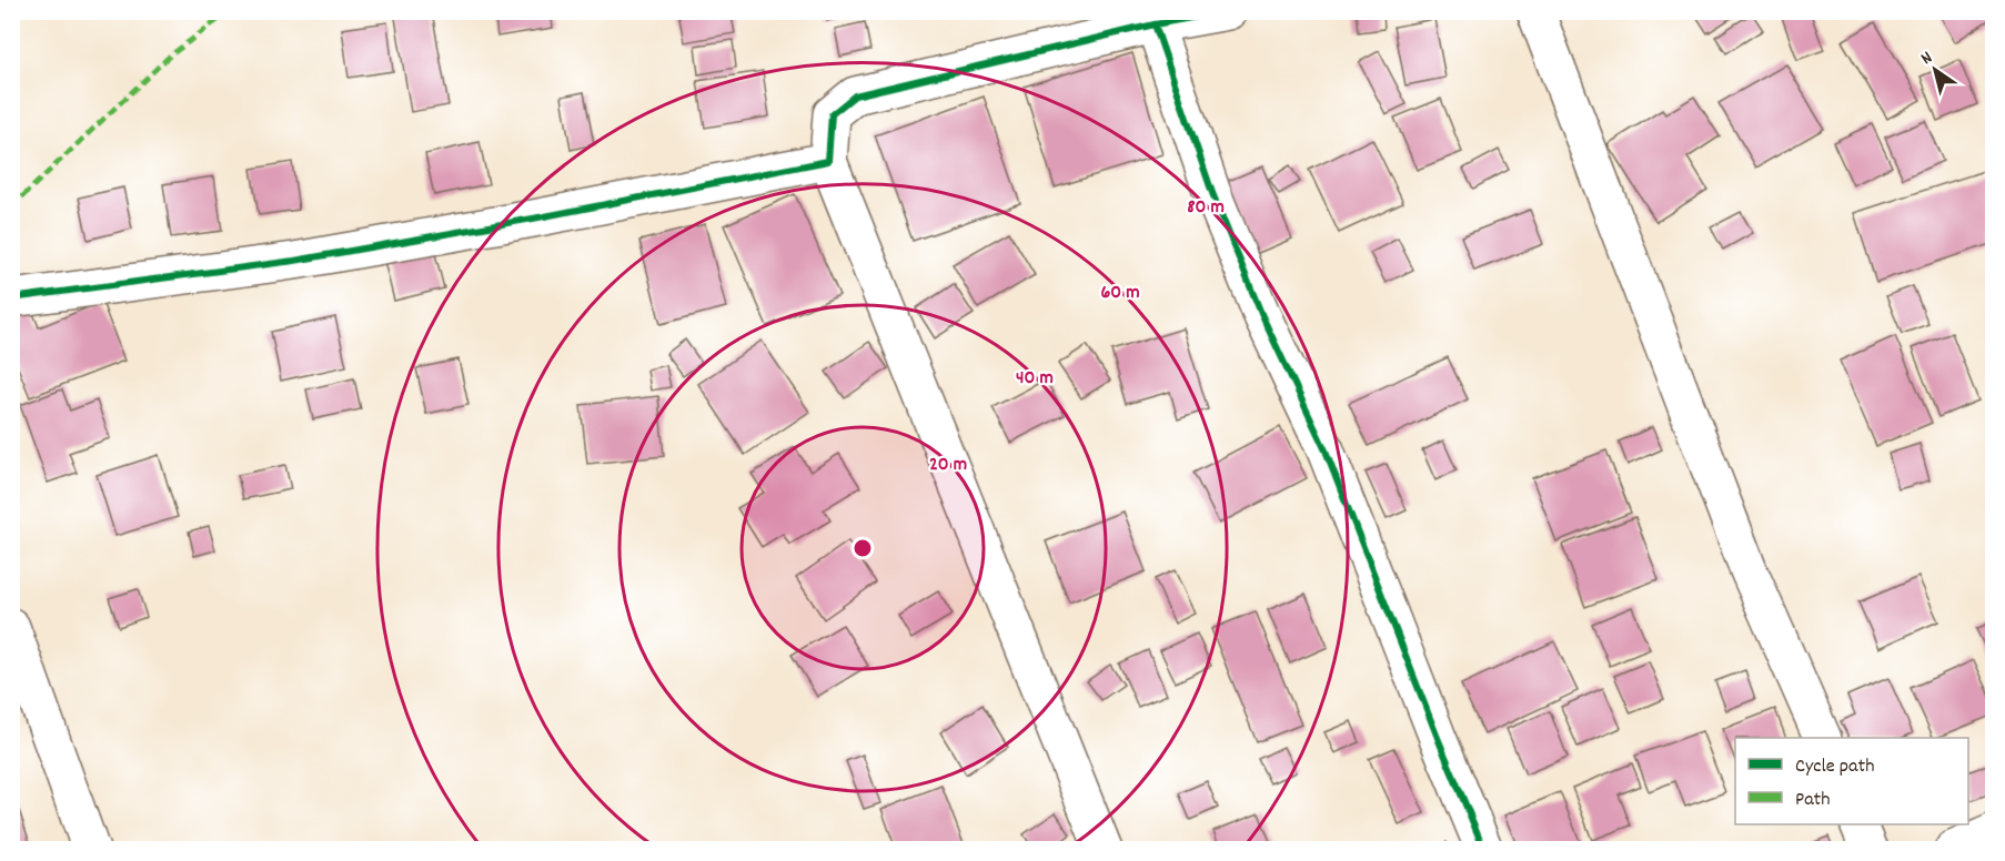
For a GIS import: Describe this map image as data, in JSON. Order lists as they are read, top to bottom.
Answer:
{
  "legend": ["Cycle path", "Path"],
  "north": "top left",
  "rings": [
    "80 m",
    "60 m",
    "40 m",
    "20 m"
  ]
}
